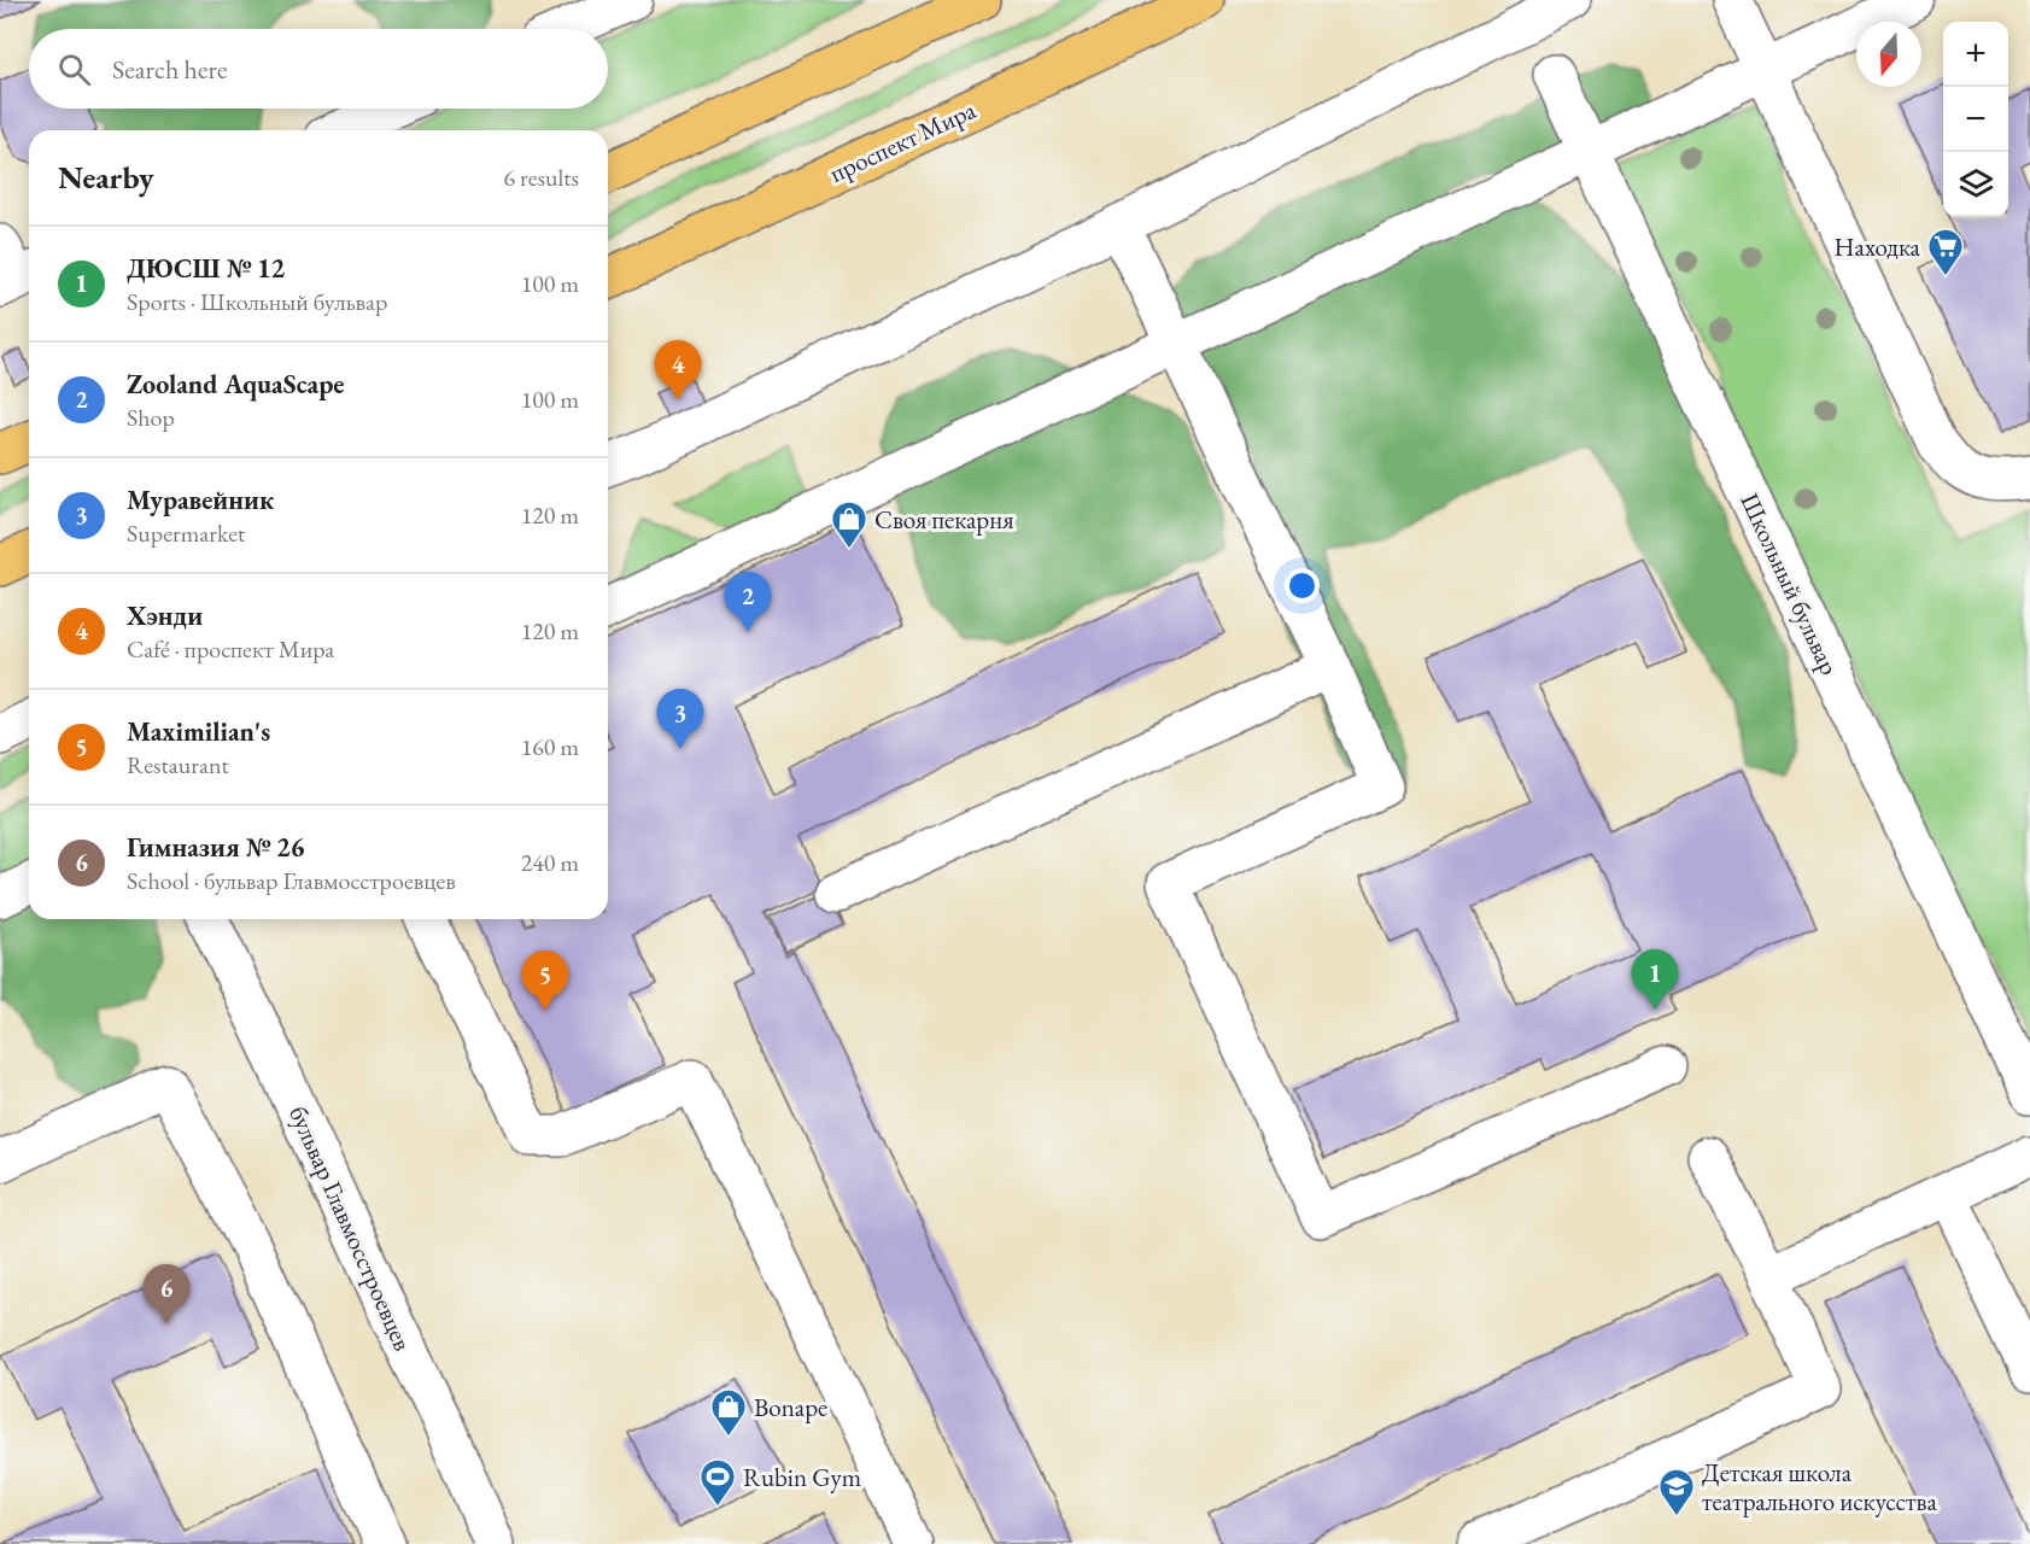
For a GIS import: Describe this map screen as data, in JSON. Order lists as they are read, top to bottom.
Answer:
{
  "streets": {
    "main road": ["проспект Мира"],
    "street": ["Школьный бульвар", "бульвар Главмосстроевцев"]
  },
  "places": {
    "supermarket": ["Находка"],
    "shop": ["Своя пекарня", "Bonape"],
    "sports": ["Rubin Gym"],
    "school or university": ["Детская школа театрального искусства"]
  },
  "north": "bottom",
  "page": {
    "map_buttons": ["+", "−"],
    "search": "Search here",
    "heading": ["Nearby", "6 results"],
    "list": [
      {
        "mark": "1",
        "name": "ДЮСШ № 12",
        "note": "Sports · Школьный бульвар",
        "value": "100 m"
      },
      {
        "mark": "2",
        "name": "Zooland AquaScape",
        "note": "Shop",
        "value": "100 m"
      },
      {
        "mark": "3",
        "name": "Муравейник",
        "note": "Supermarket",
        "value": "120 m"
      },
      {
        "mark": "4",
        "name": "Хэнди",
        "note": "Café · проспект Мира",
        "value": "120 m"
      },
      {
        "mark": "5",
        "name": "Maximilian's",
        "note": "Restaurant",
        "value": "160 m"
      },
      {
        "mark": "6",
        "name": "Гимназия № 26",
        "note": "School · бульвар Главмосстроевцев",
        "value": "240 m"
      }
    ],
    "pins": [
      "4",
      "2",
      "3",
      "1",
      "5",
      "6"
    ]
  }
}
